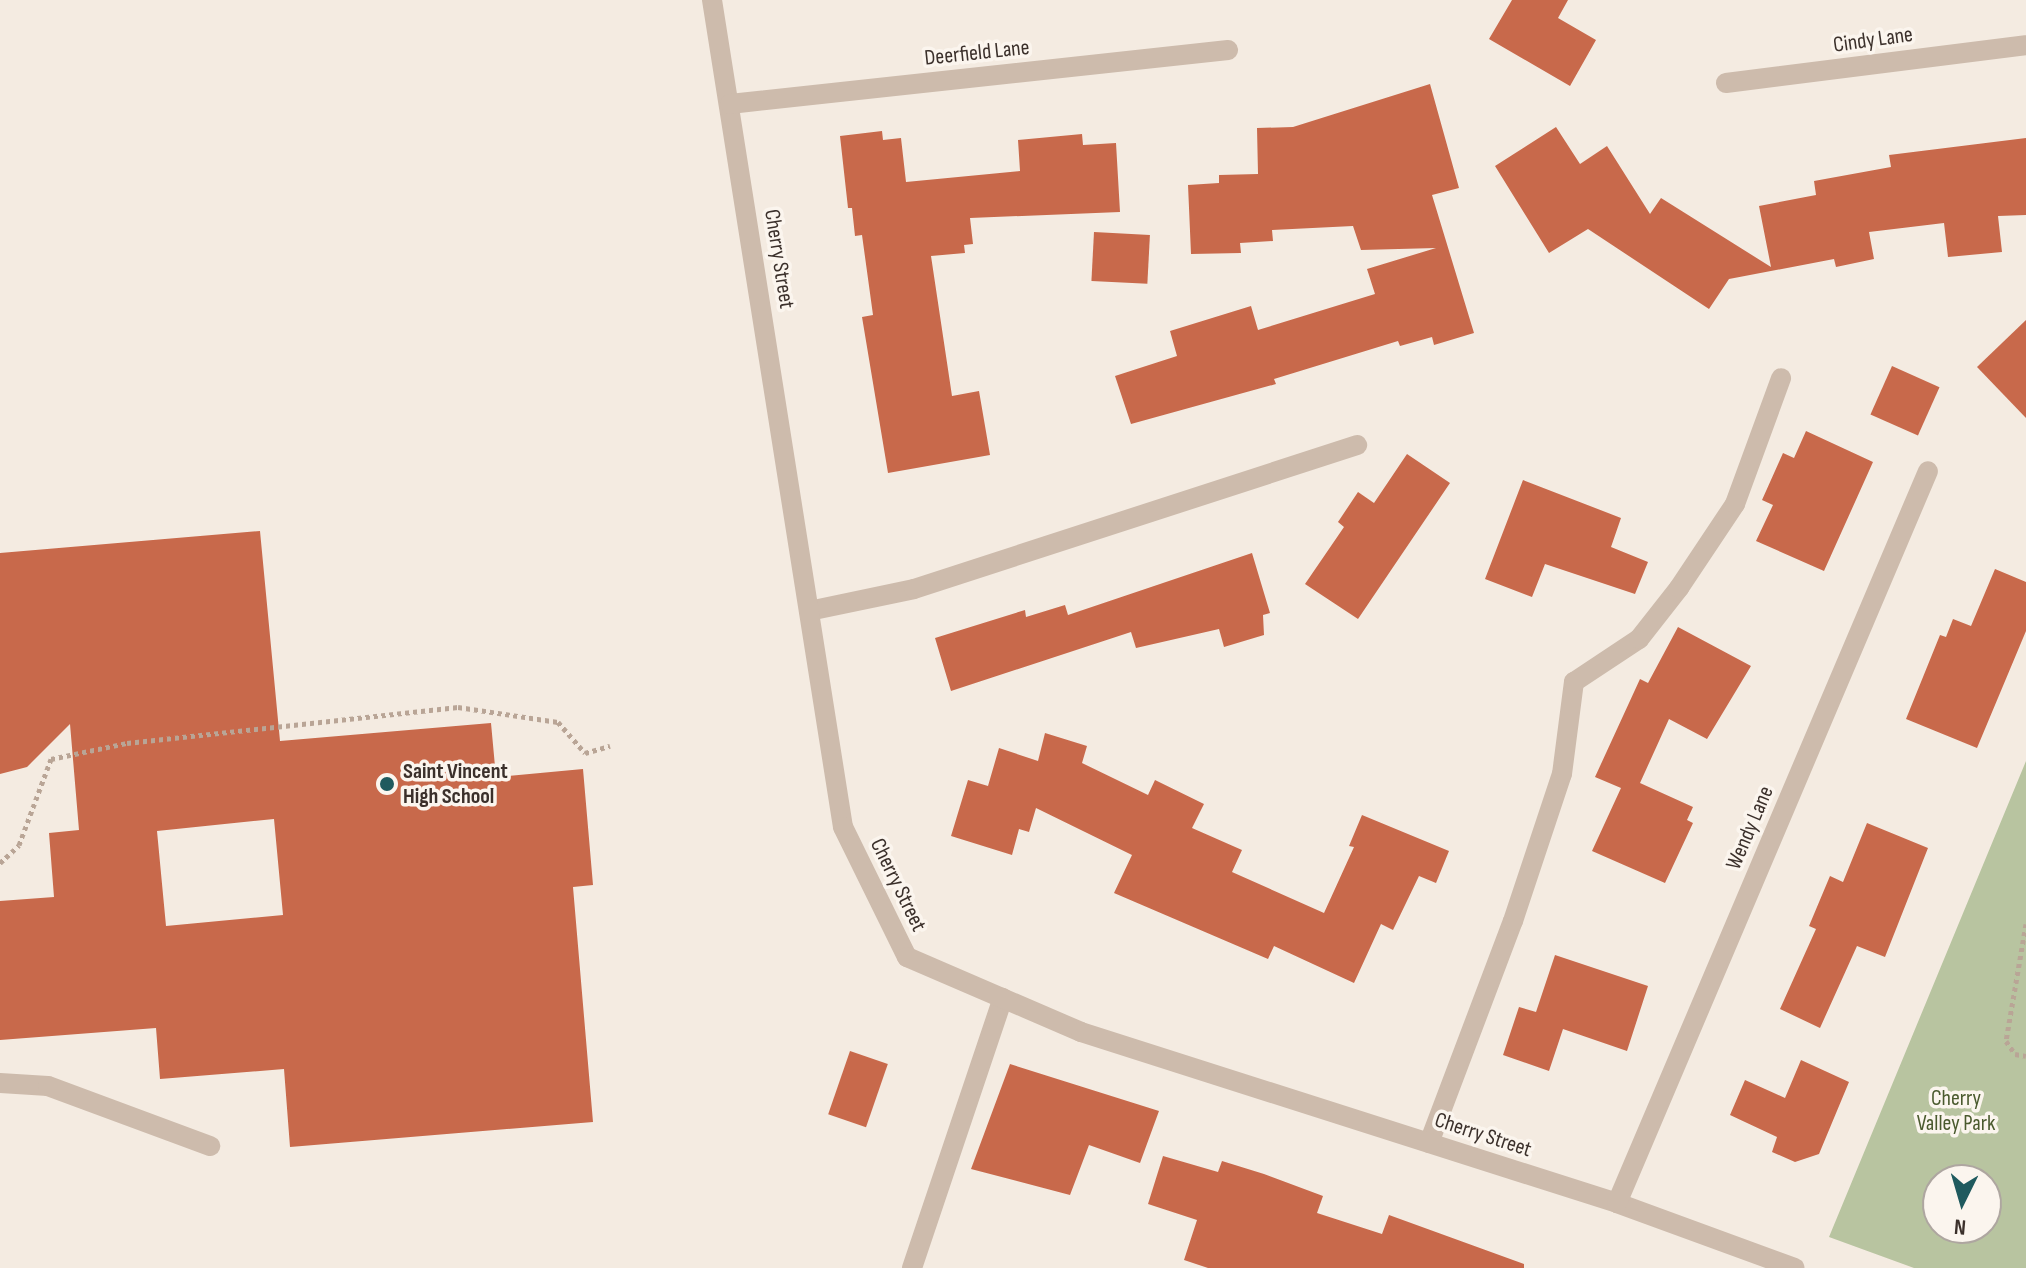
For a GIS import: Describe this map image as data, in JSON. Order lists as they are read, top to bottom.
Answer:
{
  "streets": {
    "street": [
      "Cindy Lane",
      "Deerfield Lane",
      "Cherry Street",
      "Wendy Lane"
    ]
  },
  "crossings": [
    ["Deerfield Lane", "Cherry Street"],
    ["Cherry Street", "Wendy Lane"]
  ],
  "parks": ["Cherry Valley Park"],
  "places": ["Saint Vincent High School"],
  "north": "bottom"
}
